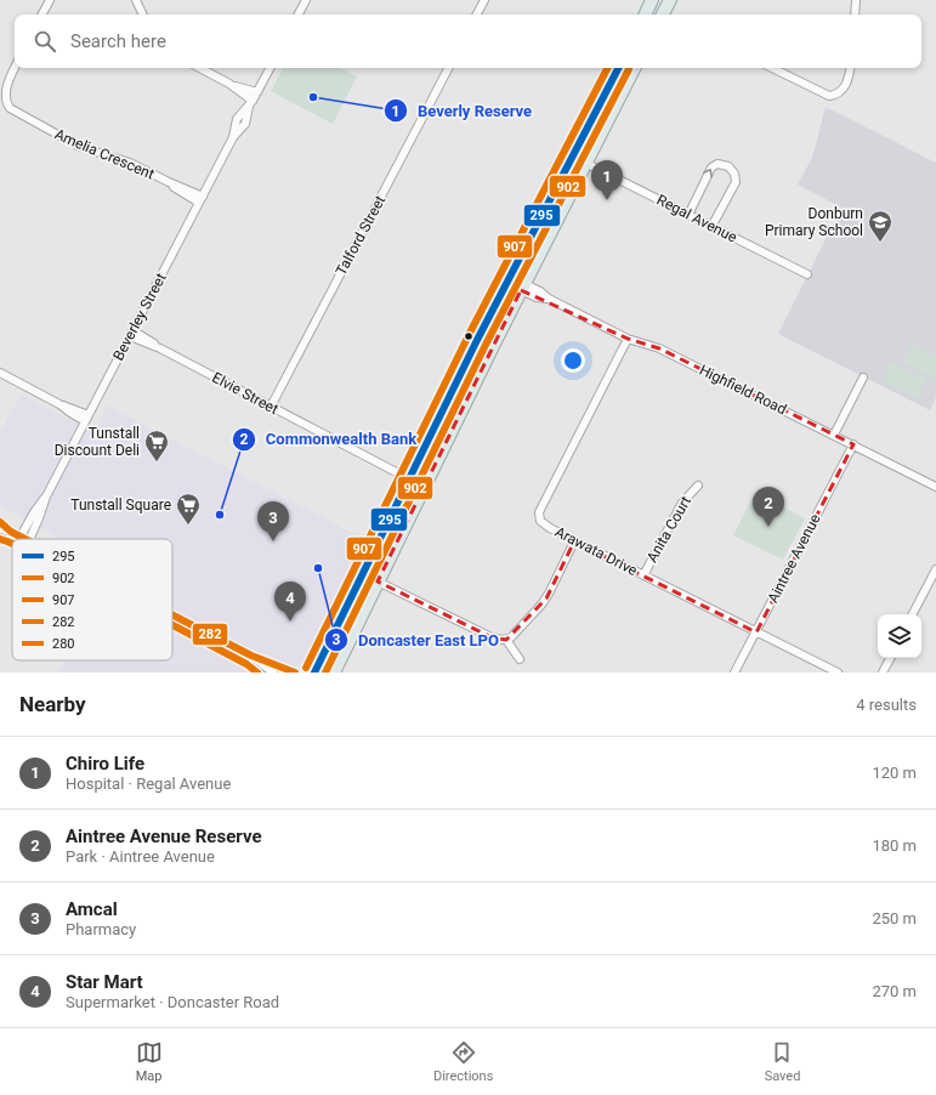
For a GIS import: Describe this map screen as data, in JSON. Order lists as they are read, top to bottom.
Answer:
{
  "streets": {
    "street": [
      "Amelia Crescent",
      "Regal Avenue",
      "Talford Street",
      "Beverley Street",
      "Highfield Road",
      "Elvie Street",
      "Anita Court",
      "Arawata Drive",
      "Aintree Avenue"
    ]
  },
  "crossings": [
    ["Amelia Crescent", "Beverley Street"],
    ["Talford Street", "Elvie Street"],
    ["Beverley Street", "Elvie Street"],
    ["Highfield Road", "Arawata Drive"],
    ["Highfield Road", "Aintree Avenue"],
    ["Anita Court", "Arawata Drive"],
    ["Arawata Drive", "Aintree Avenue"]
  ],
  "places": {
    "other": ["Beverly Reserve", "Commonwealth Bank", "Doncaster East LPO"],
    "school or university": ["Donburn Primary School"],
    "supermarket": ["Tunstall Discount Deli", "Tunstall Square"]
  },
  "lines": [
    "transit line 295",
    "transit line 907",
    "transit line 902",
    "transit line 282",
    "transit line 280"
  ],
  "legend": [
    "295",
    "902",
    "907",
    "282",
    "280"
  ],
  "page": {
    "search": "Search here",
    "pins": [
      "1",
      "2",
      "3",
      "4"
    ],
    "heading": ["Nearby", "4 results"],
    "list": [
      {
        "mark": "1",
        "name": "Chiro Life",
        "note": "Hospital · Regal Avenue",
        "value": "120 m"
      },
      {
        "mark": "2",
        "name": "Aintree Avenue Reserve",
        "note": "Park · Aintree Avenue",
        "value": "180 m"
      },
      {
        "mark": "3",
        "name": "Amcal",
        "note": "Pharmacy",
        "value": "250 m"
      },
      {
        "mark": "4",
        "name": "Star Mart",
        "note": "Supermarket · Doncaster Road",
        "value": "270 m"
      }
    ],
    "nav": ["Map", "Directions", "Saved"]
  }
}
